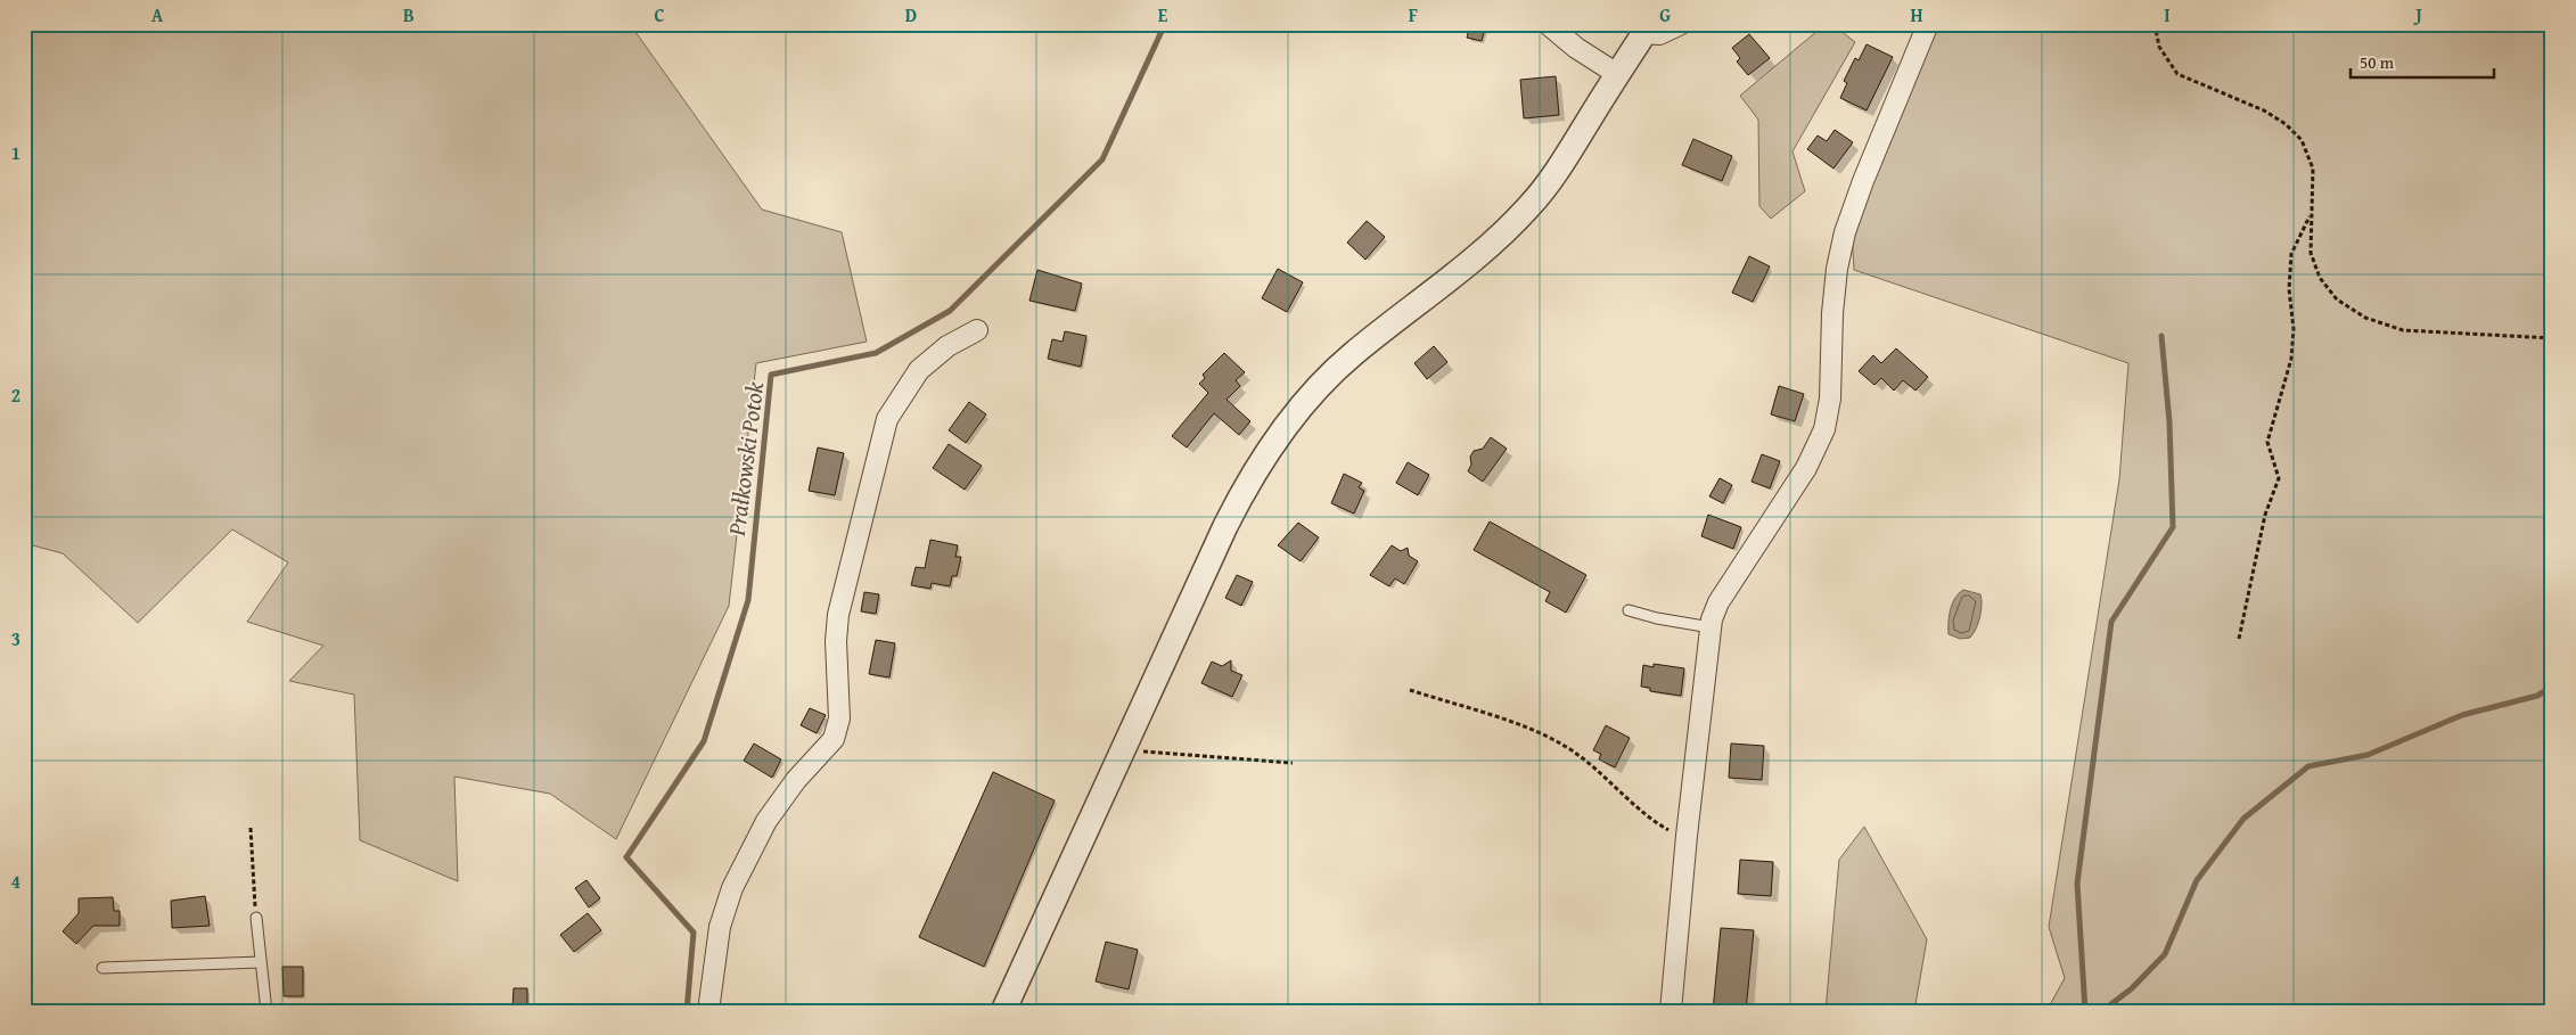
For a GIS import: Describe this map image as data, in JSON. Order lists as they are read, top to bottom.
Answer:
{
  "water": ["Prałkowski Potok"],
  "scale_bar": "50 m",
  "grid": {
    "columns": [
      "A",
      "B",
      "C",
      "D",
      "E",
      "F",
      "G",
      "H",
      "I",
      "J"
    ],
    "rows": [
      "1",
      "2",
      "3",
      "4"
    ]
  }
}
